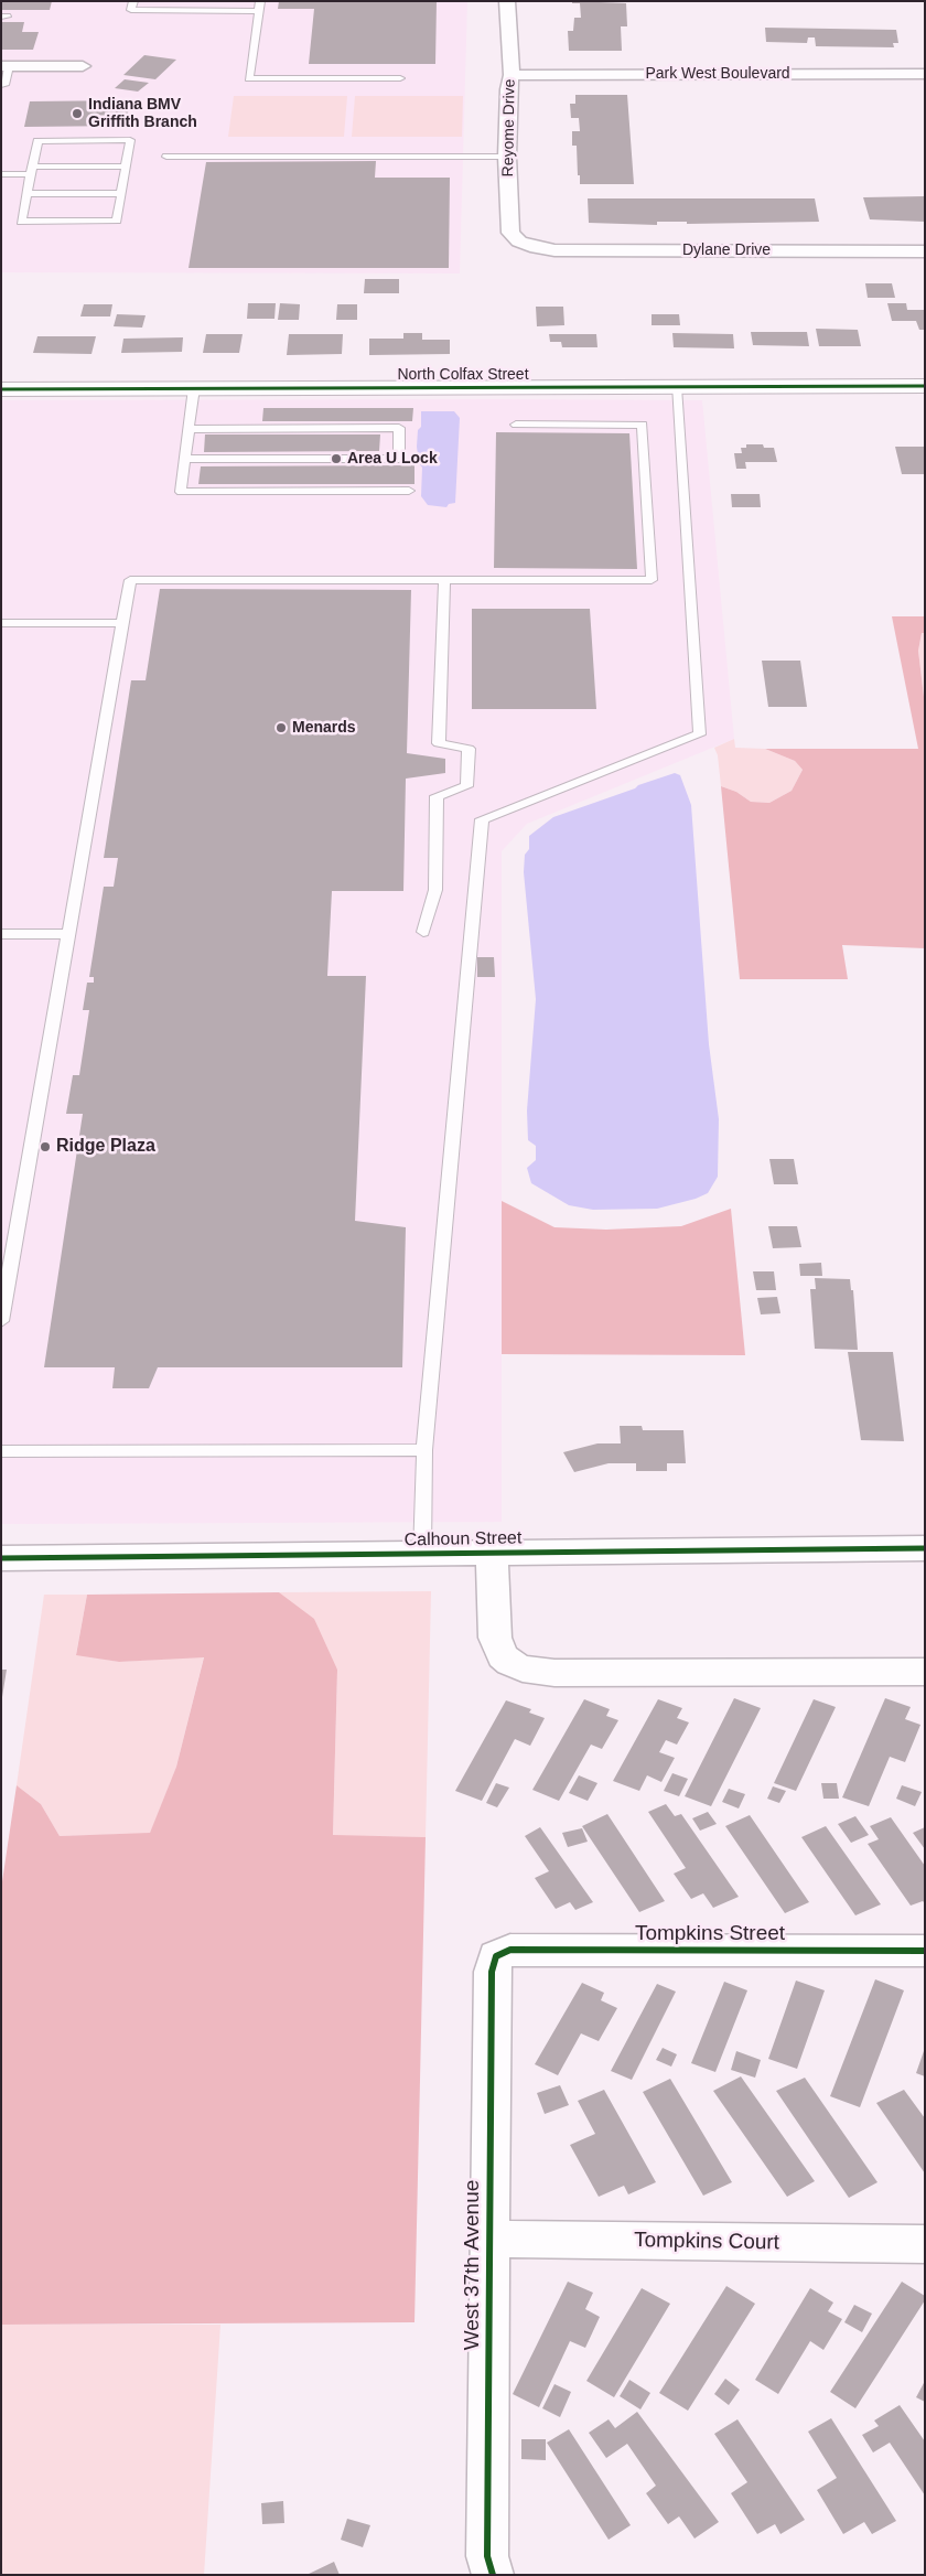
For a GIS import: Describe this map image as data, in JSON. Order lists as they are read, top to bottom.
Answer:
{
  "streets": {
    "street": [
      "Park West Boulevard",
      "Reyome Drive",
      "Dylane Drive",
      "North Colfax Street",
      "Calhoun Street",
      "Tompkins Street",
      "Tompkins Court",
      "West 37th Avenue"
    ]
  },
  "crossings": [
    ["Park West Boulevard", "Reyome Drive"],
    ["Reyome Drive", "Dylane Drive"],
    ["Tompkins Street", "West 37th Avenue"],
    ["Tompkins Court", "West 37th Avenue"]
  ],
  "places": [
    "Indiana BMV Griffith Branch",
    "Area U Lock",
    "Menards",
    "Ridge Plaza"
  ]
}
